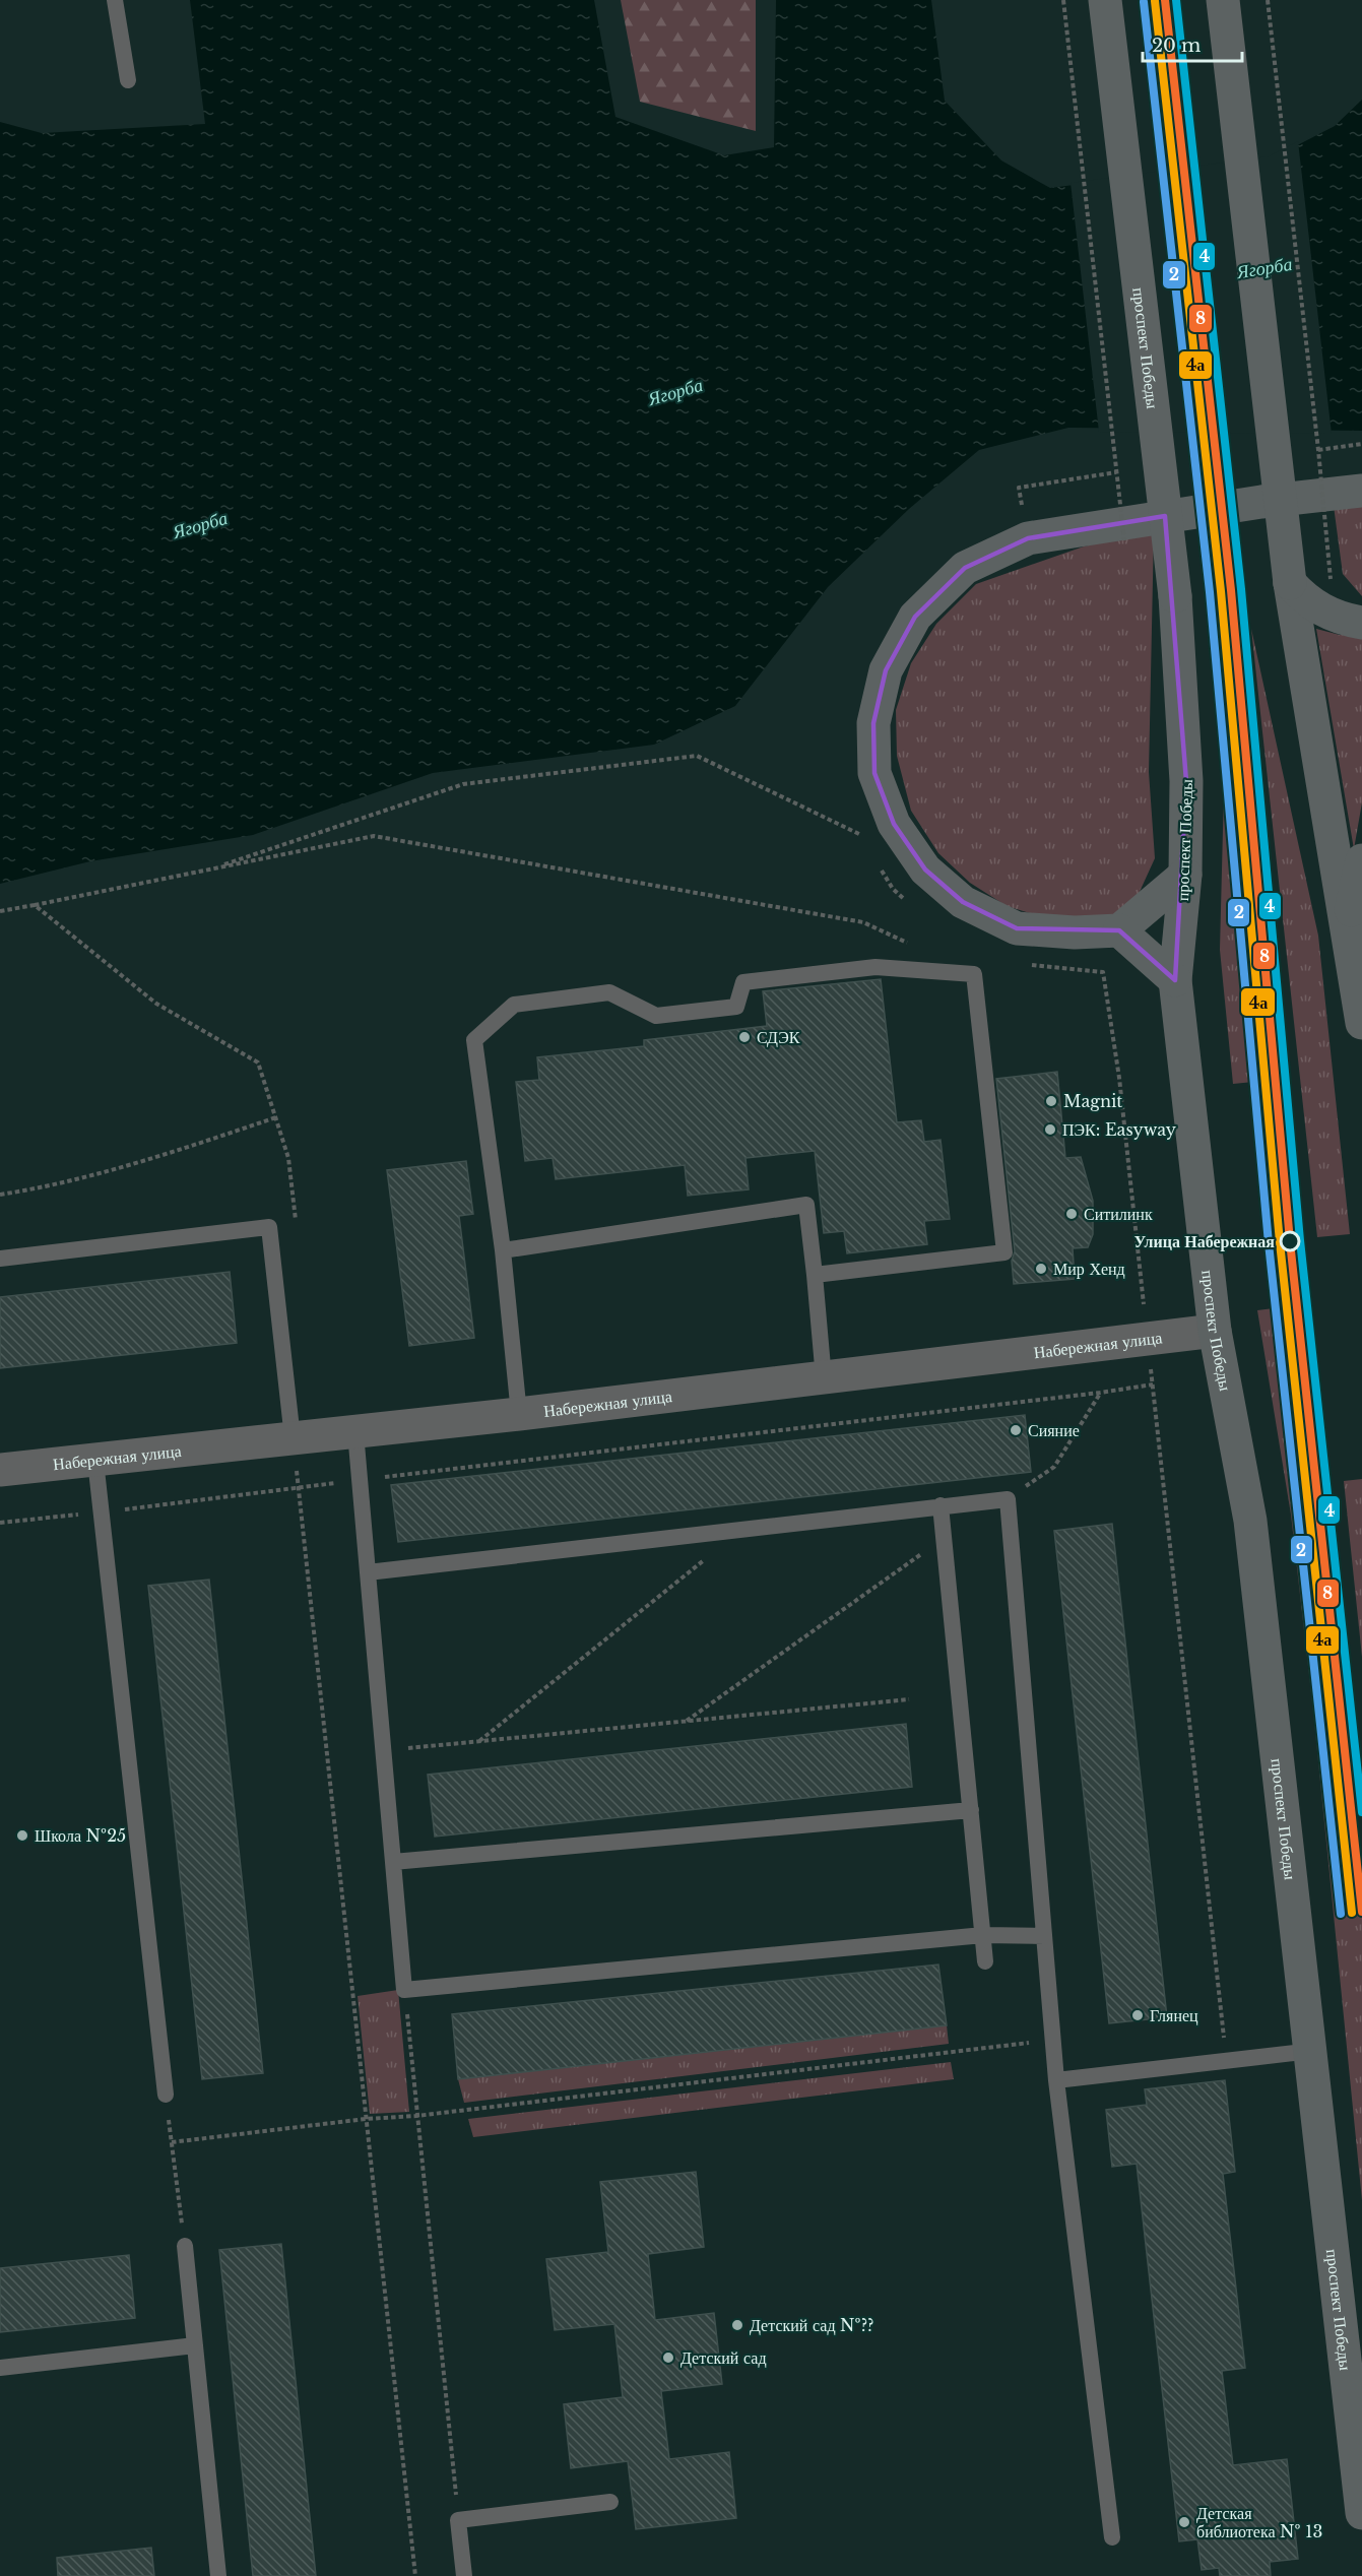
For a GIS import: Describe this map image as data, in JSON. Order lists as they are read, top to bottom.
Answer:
{
  "streets": {
    "main road": ["проспект Победы"],
    "street": ["Набережная улица"]
  },
  "crossings": [
    ["проспект Победы", "Набережная улица"]
  ],
  "water": ["Ягорба"],
  "places": [
    "СДЭК",
    "Magnit",
    "ПЭК: Easyway",
    "Ситилинк",
    "Улица Набережная",
    "Мир Хенд",
    "Сияние",
    "Школа №25",
    "Глянец",
    "Детский сад №??",
    "Детский сад",
    "Детская библиотека № 13"
  ],
  "lines": [
    "transit line 8",
    "transit line 4",
    "transit line 4а",
    "transit line 2"
  ],
  "scale_bar": "20 m"
}
